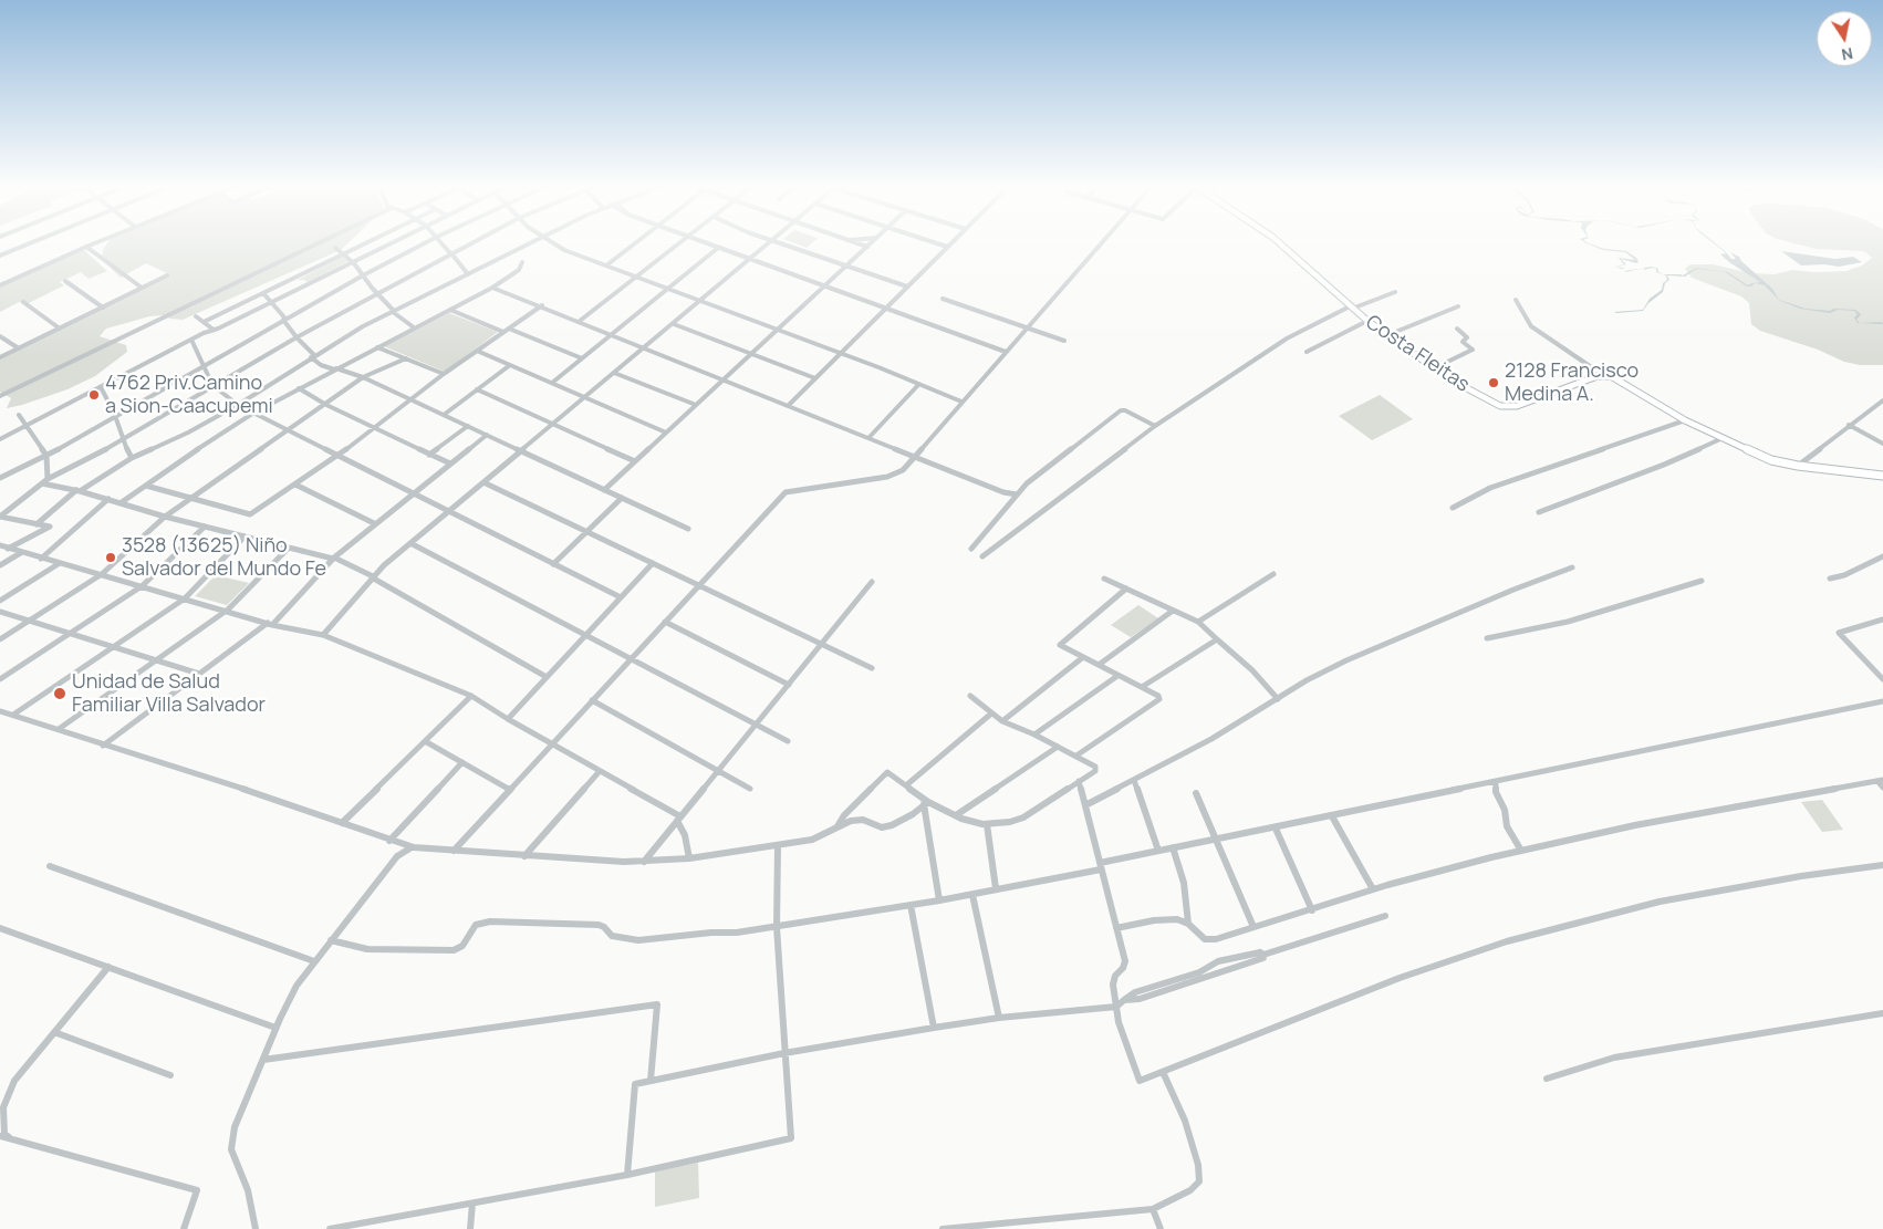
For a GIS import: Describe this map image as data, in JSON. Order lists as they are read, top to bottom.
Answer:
{
  "streets": {
    "main road": ["Costa Fleitas"]
  },
  "places": [
    "2128 Francisco Medina A.",
    "4762 Priv.Camino a Sion-Caacupemi",
    "3528 (13625) Niño Salvador del Mundo Fe",
    "Unidad de Salud Familiar Villa Salvador"
  ],
  "north": "bottom"
}
